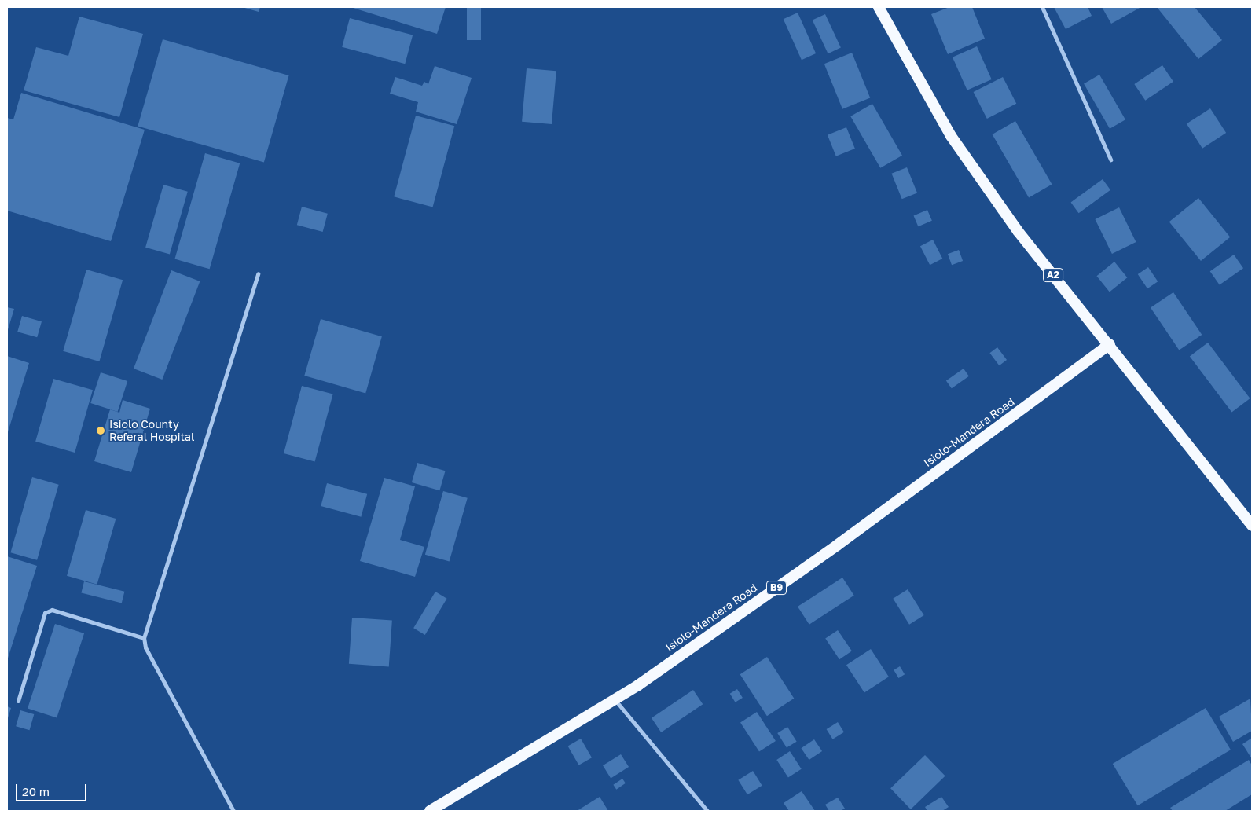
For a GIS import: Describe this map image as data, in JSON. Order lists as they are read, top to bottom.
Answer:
{
  "streets": {
    "highway": ["A2", "Isiolo-Mandera Road", "B9"]
  },
  "crossings": [
    ["A2", "Isiolo-Mandera Road"]
  ],
  "places": ["Isiolo County Referal Hospital"],
  "scale_bar": "20 m"
}
